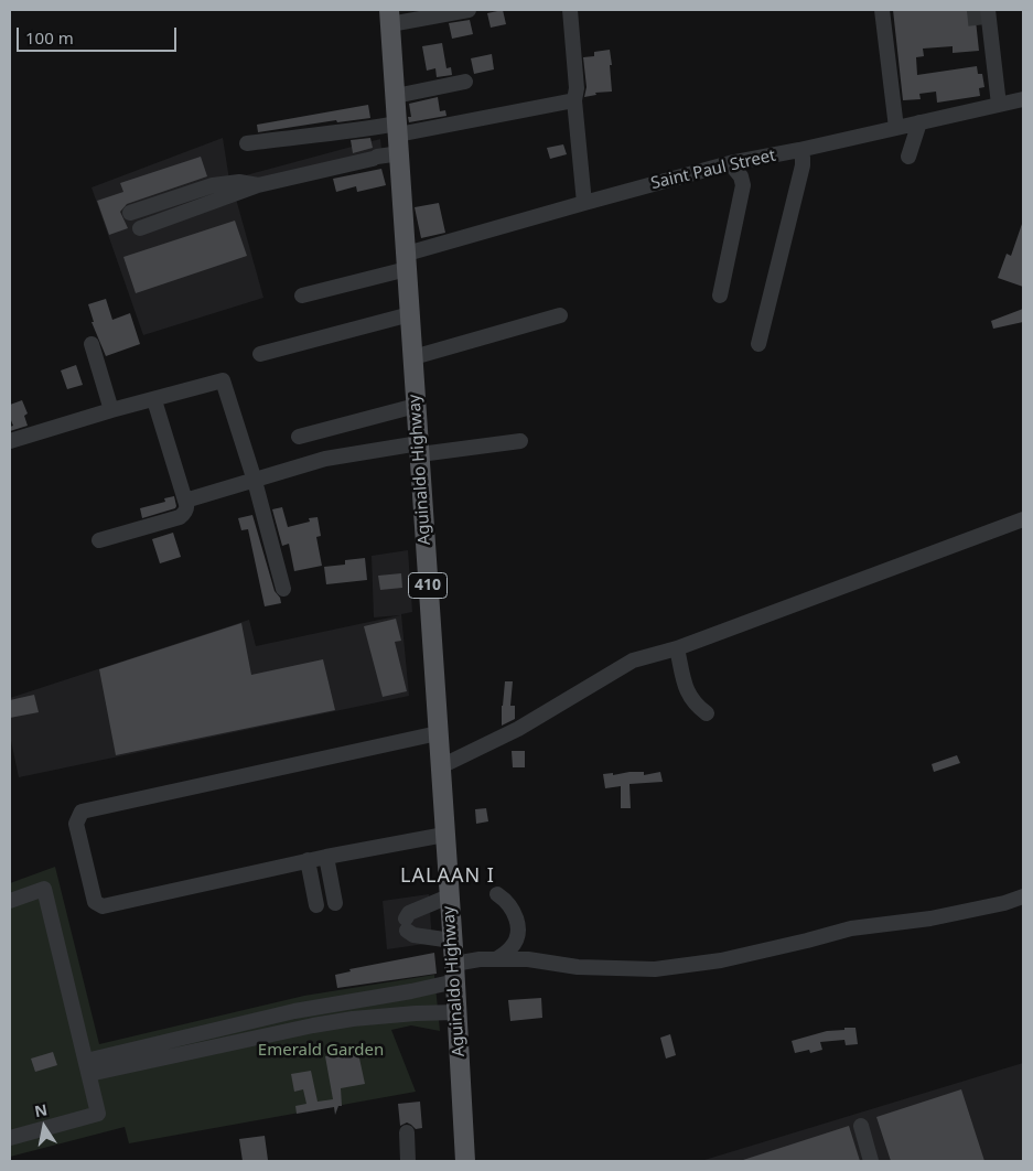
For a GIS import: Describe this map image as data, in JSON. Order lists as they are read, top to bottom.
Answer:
{
  "streets": {
    "main road": ["Aguinaldo Highway", "410"],
    "street": ["Saint Paul Street"]
  },
  "crossings": [
    ["Saint Paul Street", "Aguinaldo Highway"]
  ],
  "districts": ["LALAAN I"],
  "parks": ["Emerald Garden"],
  "scale_bar": "100 m",
  "north": "top"
}
